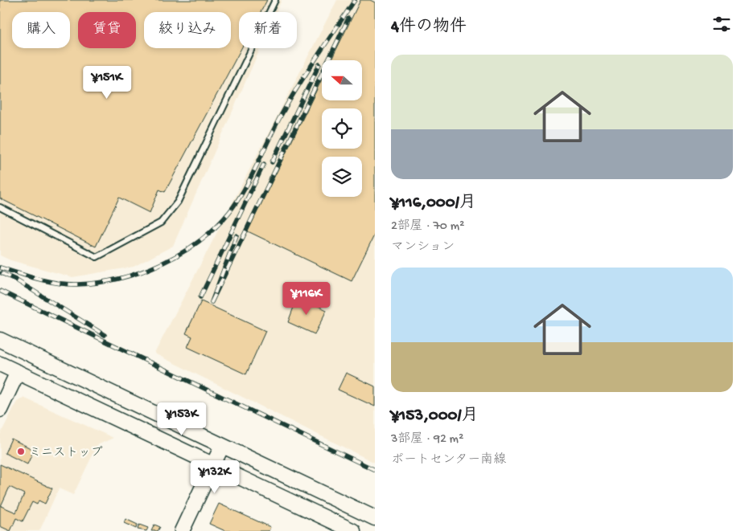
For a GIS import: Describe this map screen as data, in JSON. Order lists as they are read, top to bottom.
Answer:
{
  "places": ["ミニストップ"],
  "north": "left",
  "page": {
    "heading": "4件の物件",
    "chip": [
      "購入",
      "賃貸",
      "絞り込み",
      "新着"
    ],
    "list": [
      {
        "name": "¥116,000/月",
        "note": "2部屋 · 70 m² · マンション"
      },
      {
        "name": "¥153,000/月",
        "note": "3部屋 · 92 m² · ポートセンター南線"
      }
    ],
    "price": [
      "¥151K",
      "¥116K",
      "¥153K",
      "¥132K"
    ]
  }
}
